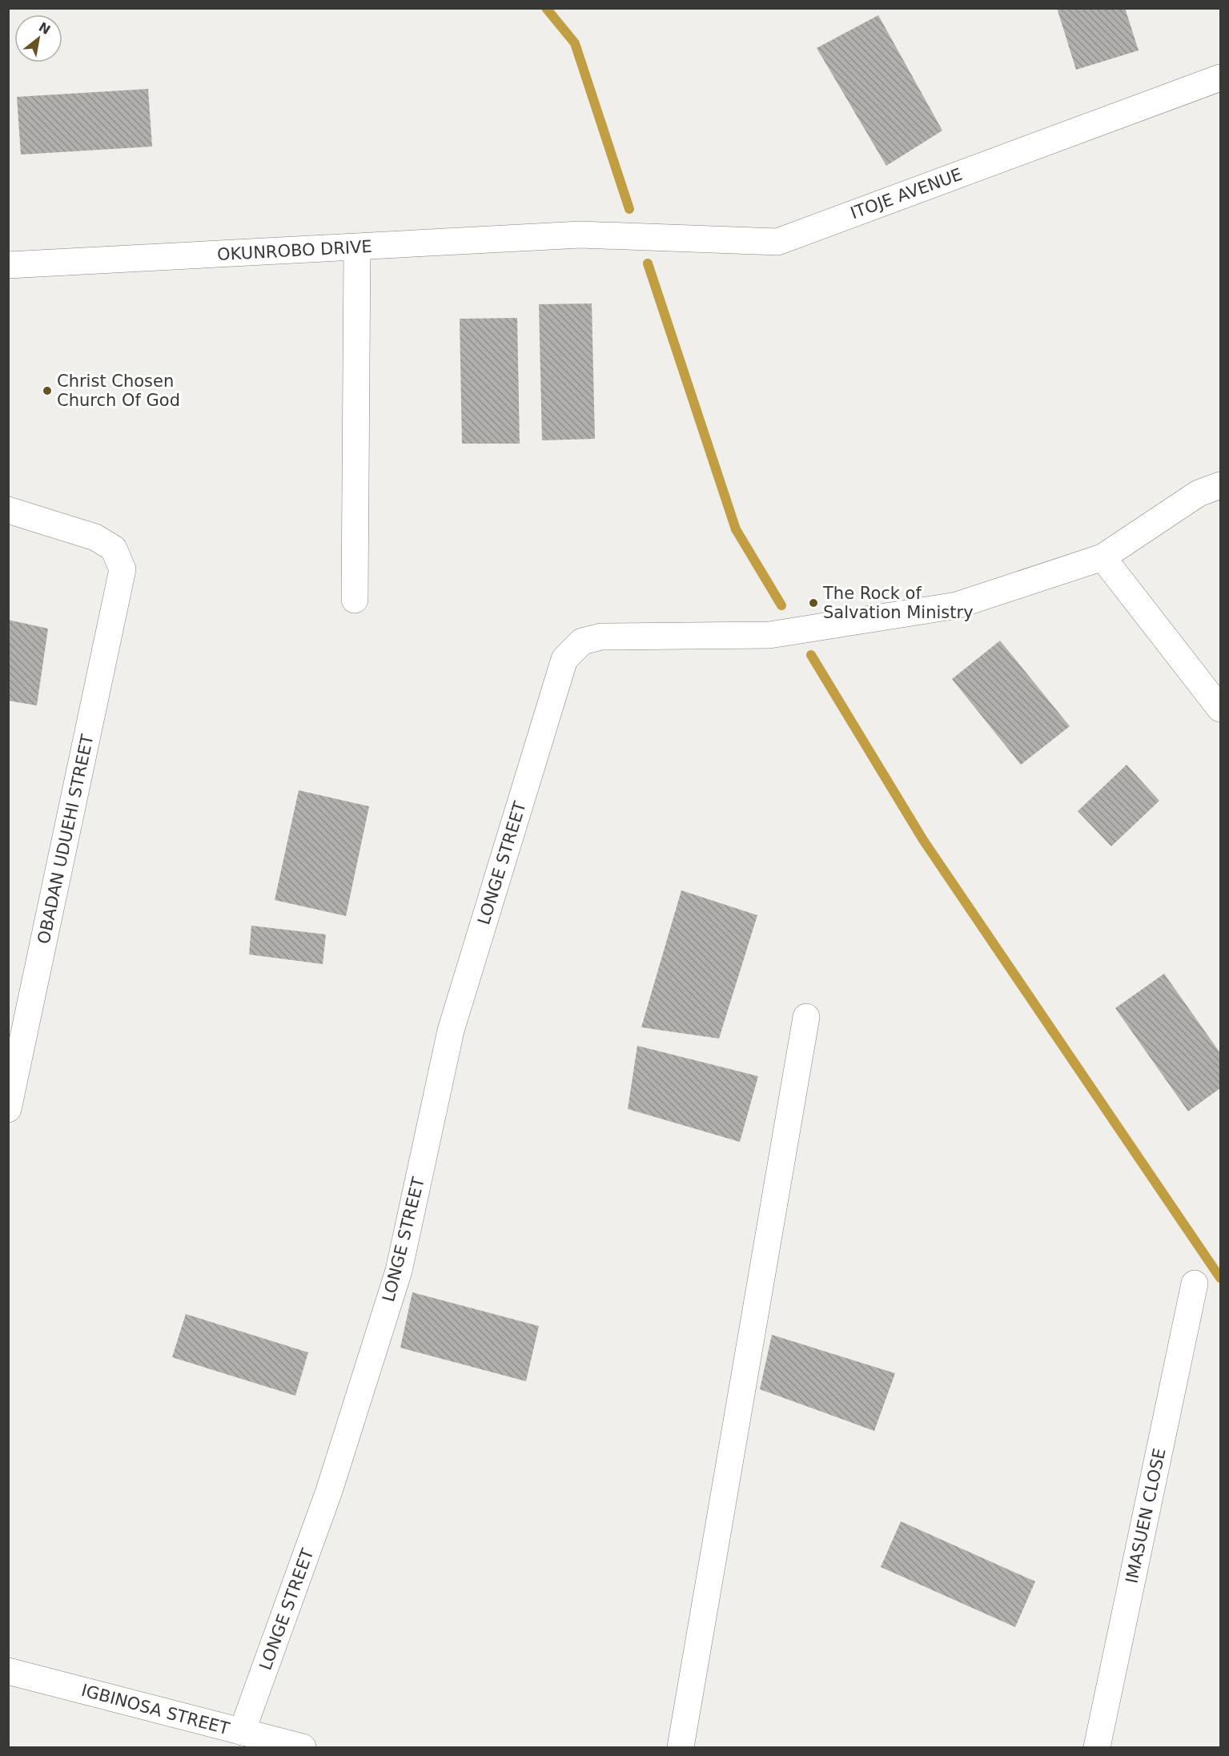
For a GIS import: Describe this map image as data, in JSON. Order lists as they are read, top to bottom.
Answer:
{
  "streets": {
    "street": [
      "ITOJE AVENUE",
      "OKUNROBO DRIVE",
      "OBADAN UDUEHI STREET",
      "LONGE STREET",
      "IMASUEN CLOSE",
      "IGBINOSA STREET"
    ]
  },
  "crossings": [
    ["ITOJE AVENUE", "OKUNROBO DRIVE"],
    ["LONGE STREET", "IGBINOSA STREET"]
  ],
  "places": ["Christ Chosen Church Of God", "The Rock of Salvation Ministry"],
  "north": "top right"
}
